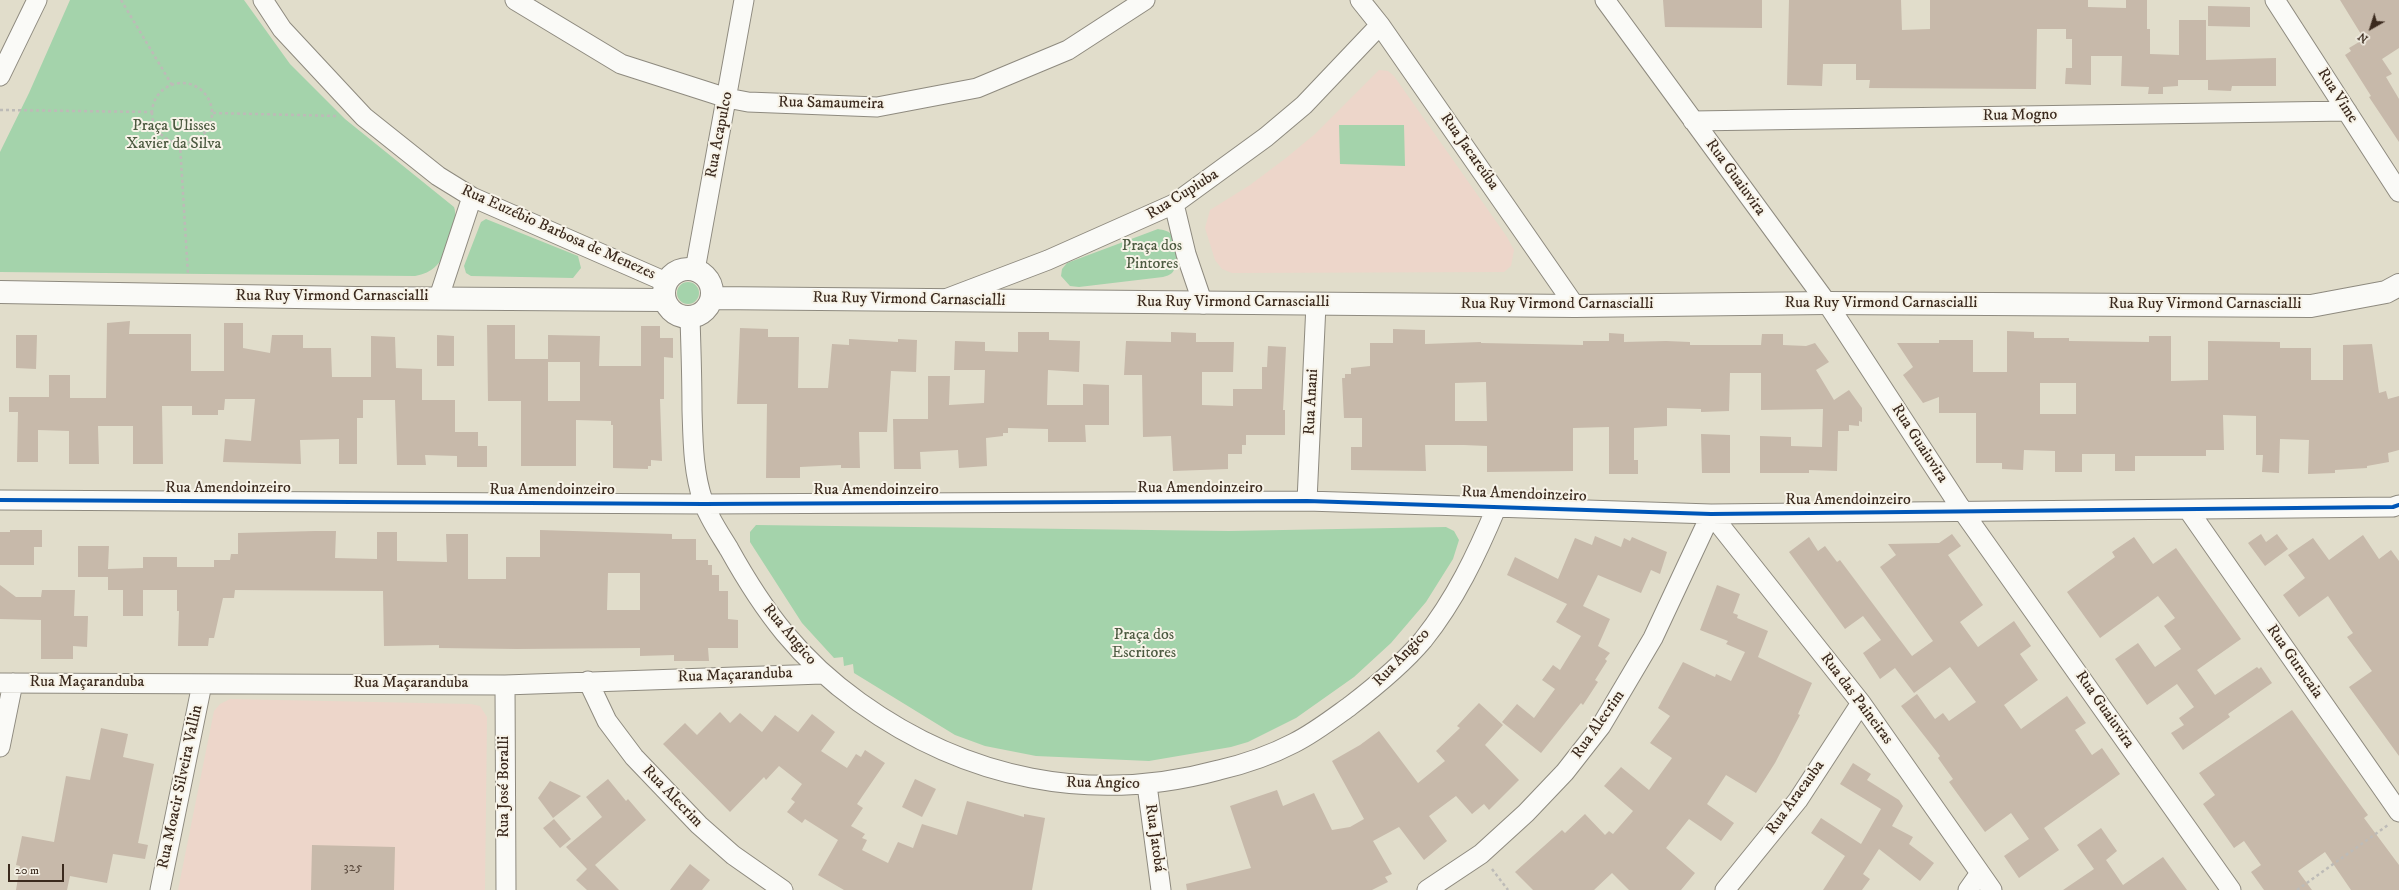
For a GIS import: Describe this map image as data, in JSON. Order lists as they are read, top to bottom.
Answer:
{
  "streets": {
    "street": [
      "Rua Vime",
      "Rua Samaumeira",
      "Rua Mogno",
      "Rua Acapulco",
      "Rua Jacareúba",
      "Rua Guaiuvira",
      "Rua Cupiuba",
      "Rua Euzébio Barbosa de Menezes",
      "Rua Ruy Virmond Carnascialli",
      "Rua Anani",
      "Rua Amendoinzeiro",
      "Rua Angico",
      "Rua Gurucaia",
      "Rua Maçaranduba",
      "Rua das Paineiras",
      "Rua Alecrim",
      "Rua Moacir Silveira Vallin",
      "Rua José Boralli",
      "Rua Aracauba",
      "Rua Jatobá"
    ]
  },
  "crossings": [
    ["Rua Vime", "Rua Mogno"],
    ["Rua Samaumeira", "Rua Acapulco"],
    ["Rua Mogno", "Rua Guaiuvira"],
    ["Rua Acapulco", "Rua Euzébio Barbosa de Menezes"],
    ["Rua Acapulco", "Rua Ruy Virmond Carnascialli"],
    ["Rua Jacareúba", "Rua Cupiuba"],
    ["Rua Jacareúba", "Rua Ruy Virmond Carnascialli"],
    ["Rua Guaiuvira", "Rua Ruy Virmond Carnascialli"],
    ["Rua Guaiuvira", "Rua Amendoinzeiro"],
    ["Rua Cupiuba", "Rua Ruy Virmond Carnascialli"],
    ["Rua Euzébio Barbosa de Menezes", "Rua Ruy Virmond Carnascialli"],
    ["Rua Ruy Virmond Carnascialli", "Rua Anani"],
    ["Rua Anani", "Rua Amendoinzeiro"],
    ["Rua Amendoinzeiro", "Rua Angico"],
    ["Rua Amendoinzeiro", "Rua Gurucaia"],
    ["Rua Amendoinzeiro", "Rua das Paineiras"],
    ["Rua Amendoinzeiro", "Rua Alecrim"],
    ["Rua Angico", "Rua Maçaranduba"],
    ["Rua Angico", "Rua Jatobá"],
    ["Rua Maçaranduba", "Rua Alecrim"],
    ["Rua Maçaranduba", "Rua Moacir Silveira Vallin"],
    ["Rua Maçaranduba", "Rua José Boralli"],
    ["Rua das Paineiras", "Rua Alecrim"],
    ["Rua das Paineiras", "Rua Aracauba"]
  ],
  "parks": ["Praça Ulisses Xavier da Silva", "Praça dos Pintores", "Praça dos Escritores"],
  "house_numbers": ["325"],
  "scale_bar": "20 m",
  "north": "bottom left"
}
